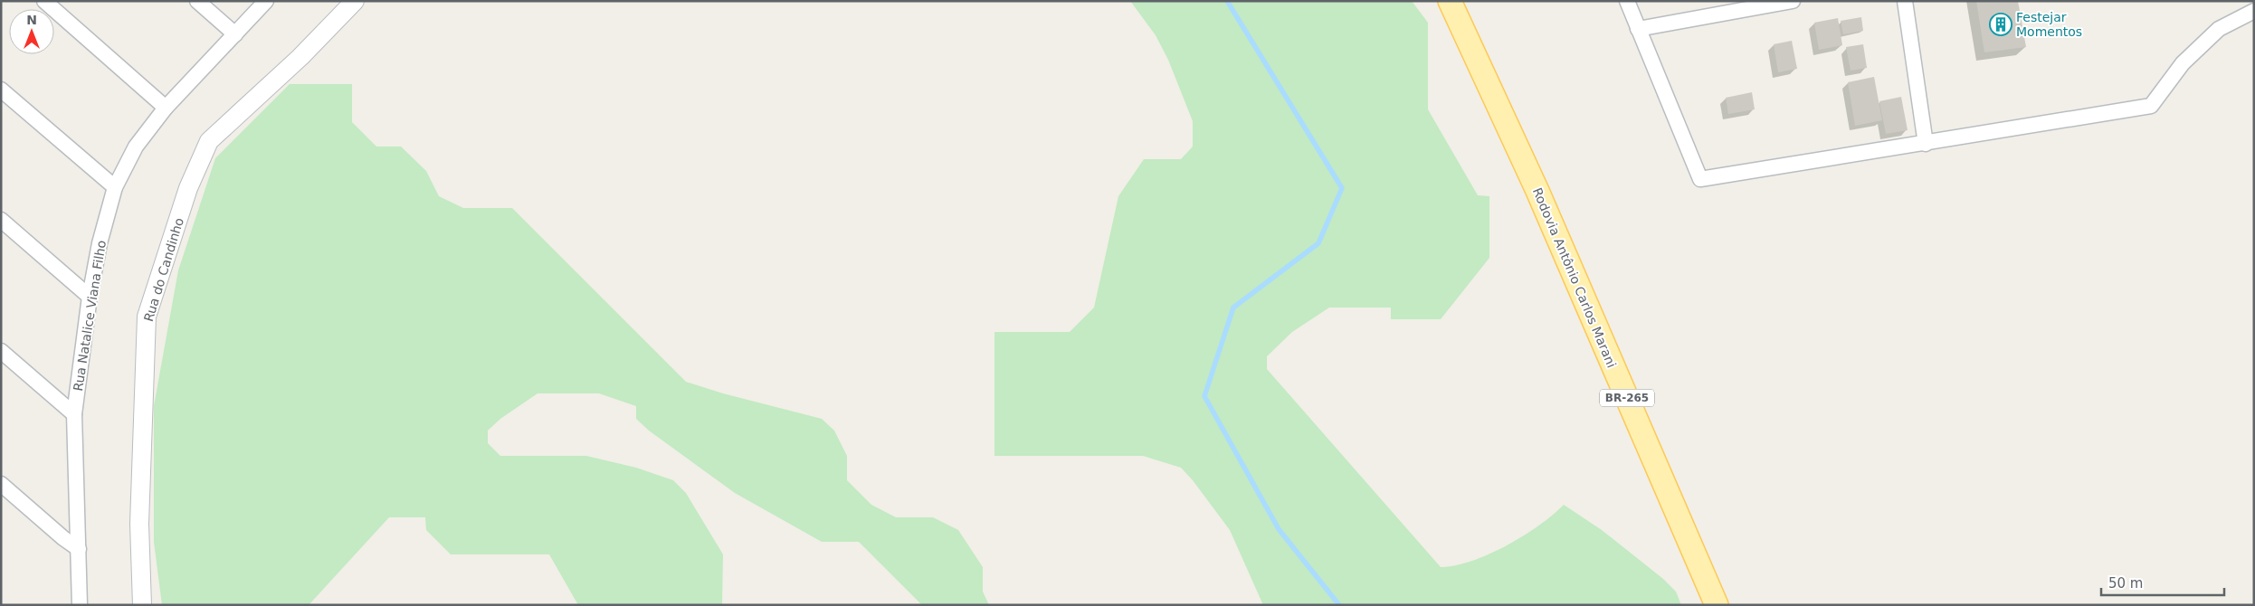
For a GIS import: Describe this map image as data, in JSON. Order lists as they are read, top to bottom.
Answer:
{
  "streets": {
    "main road": ["Rodovia Antônio Carlos Marani", "BR-265"],
    "street": ["Rua do Candinho", "Rua Natalice Viana Filho"]
  },
  "places": {
    "building": ["Festejar Momentos"]
  },
  "scale_bar": "50 m",
  "north": "top"
}
